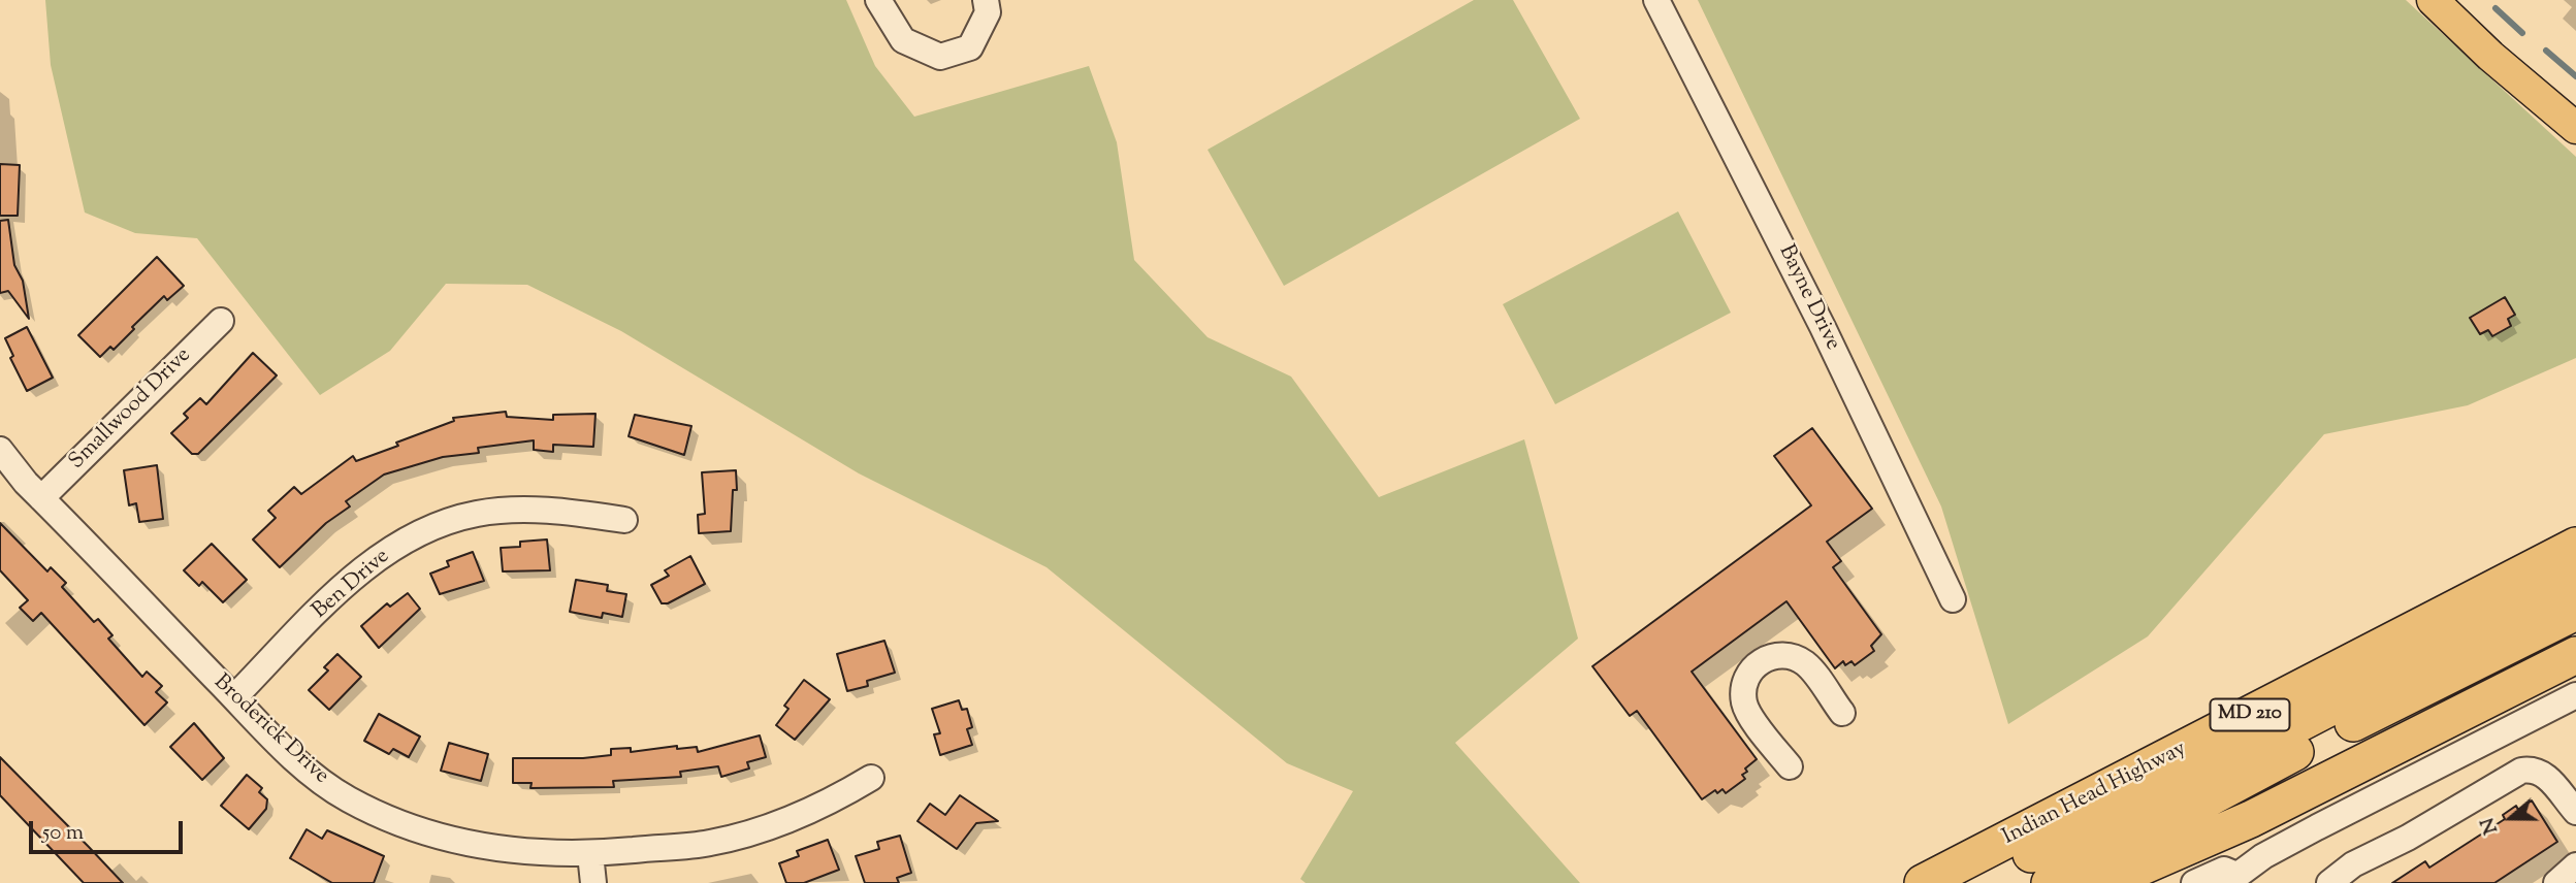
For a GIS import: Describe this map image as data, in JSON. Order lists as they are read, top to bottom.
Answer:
{
  "streets": {
    "highway": ["MD 210", "Indian Head Highway"],
    "street": [
      "Bayne Drive",
      "Smallwood Drive",
      "Ben Drive",
      "Broderick Drive"
    ]
  },
  "crossings": [
    ["Smallwood Drive", "Broderick Drive"],
    ["Ben Drive", "Broderick Drive"]
  ],
  "scale_bar": "50 m",
  "north": "left"
}
